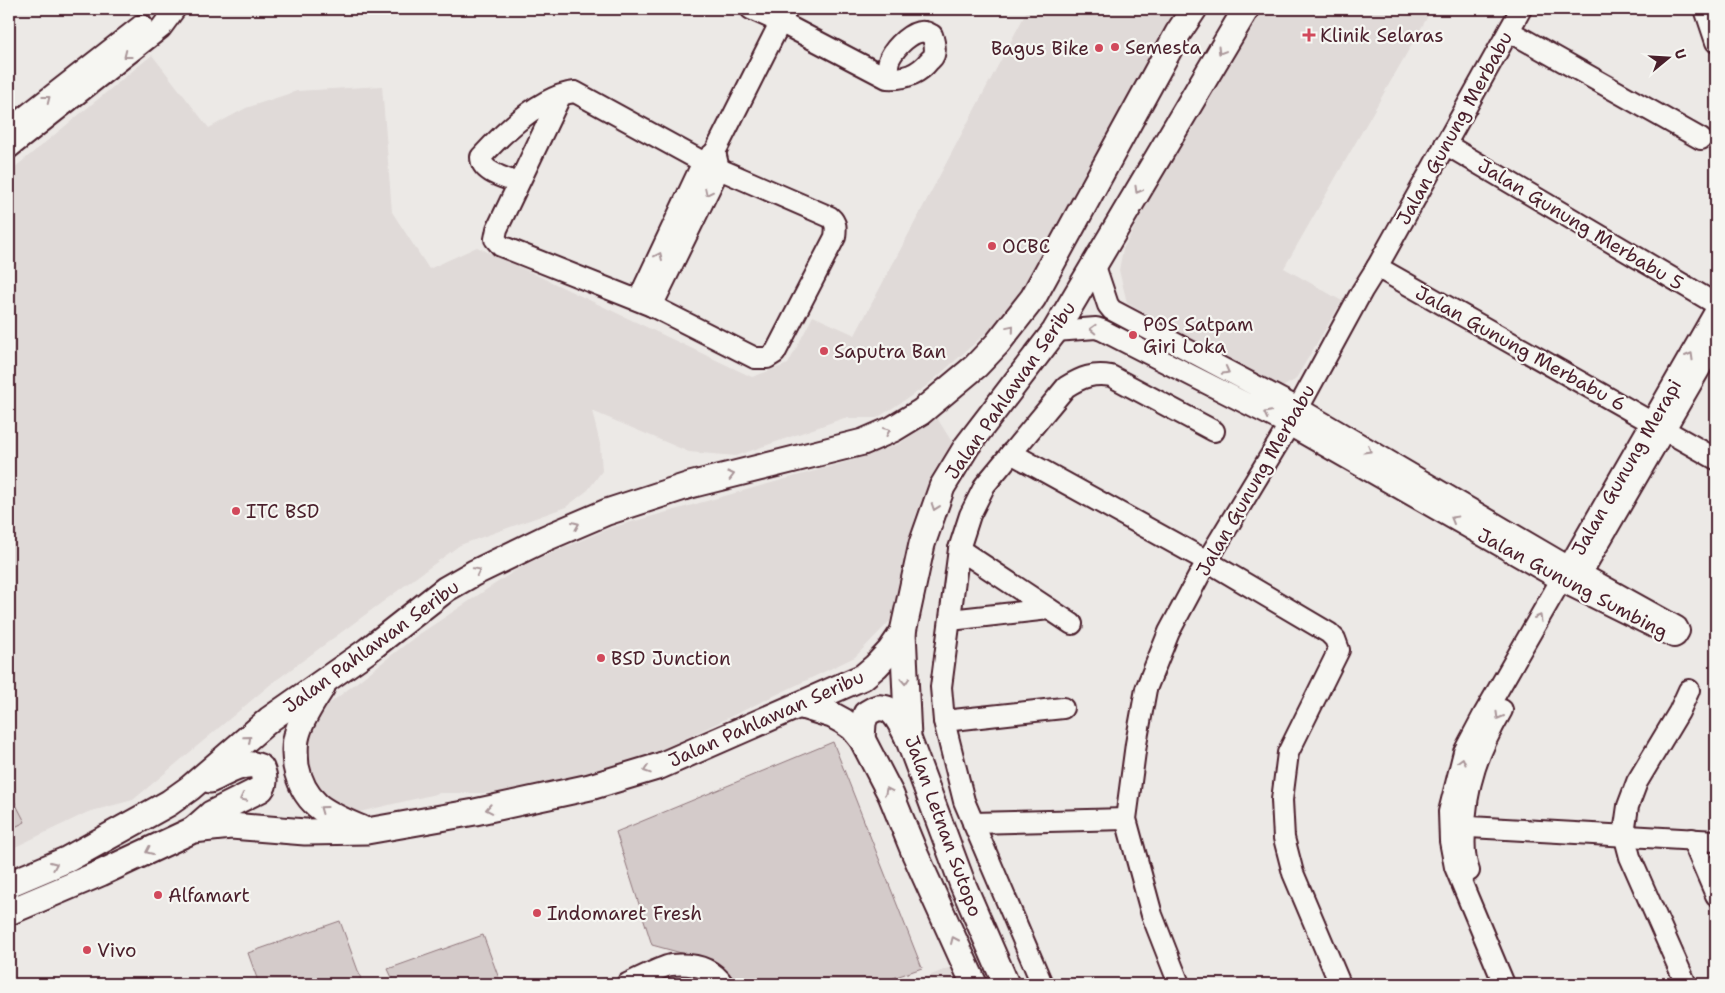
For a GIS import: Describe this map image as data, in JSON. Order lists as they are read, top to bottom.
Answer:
{
  "streets": {
    "main road": ["Jalan Pahlawan Seribu", "Jalan Letnan Sutopo"],
    "street": [
      "Jalan Gunung Merbabu",
      "Jalan Gunung Merbabu 5",
      "Jalan Gunung Merbabu 6",
      "Jalan Gunung Merapi",
      "Jalan Gunung Sumbing"
    ]
  },
  "crossings": [
    ["Jalan Gunung Merbabu", "Jalan Gunung Merbabu 5"],
    ["Jalan Gunung Merbabu", "Jalan Gunung Merbabu 6"],
    ["Jalan Gunung Merbabu", "Jalan Gunung Sumbing"],
    ["Jalan Gunung Merbabu 6", "Jalan Gunung Merapi"],
    ["Jalan Pahlawan Seribu", "Jalan Gunung Sumbing"],
    ["Jalan Pahlawan Seribu", "Jalan Letnan Sutopo"],
    ["Jalan Gunung Merapi", "Jalan Gunung Sumbing"]
  ],
  "places": {
    "health": ["Klinik Selaras"],
    "other": [
      "Semesta",
      "Bagus Bike",
      "OCBC",
      "POS Satpam Giri Loka",
      "Saputra Ban",
      "ITC BSD",
      "BSD Junction",
      "Alfamart",
      "Indomaret Fresh",
      "Vivo"
    ]
  },
  "north": "right"
}
